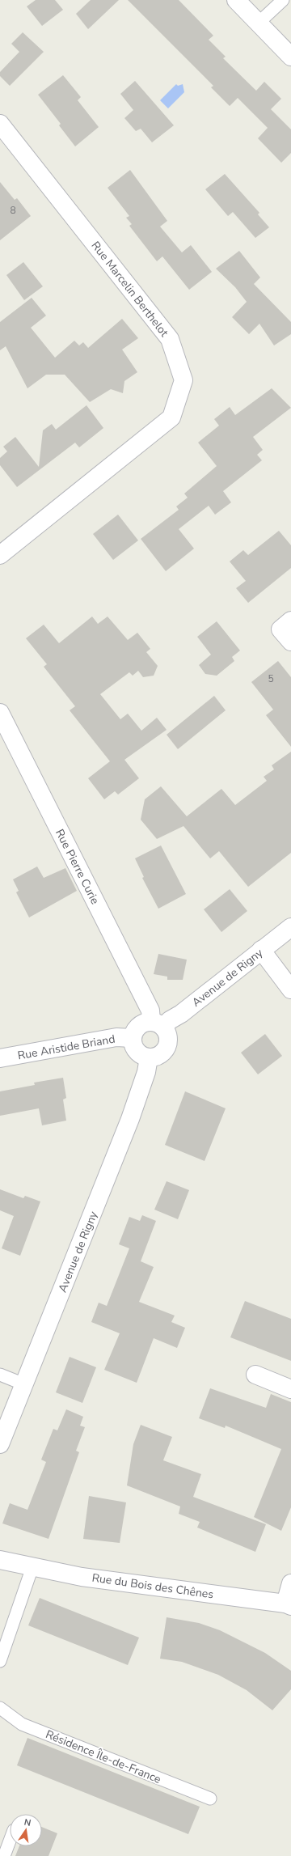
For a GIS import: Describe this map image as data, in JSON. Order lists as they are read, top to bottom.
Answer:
{
  "streets": {
    "street": [
      "Rue Marcelin Berthelot",
      "Rue Pierre Curie",
      "Avenue de Rigny",
      "Rue Aristide Briand",
      "Rue du Bois des Chênes"
    ],
    "lane": ["Résidence Île-de-France"]
  },
  "crossings": [
    ["Rue Pierre Curie", "Avenue de Rigny"],
    ["Rue Pierre Curie", "Rue Aristide Briand"],
    ["Avenue de Rigny", "Rue Aristide Briand"]
  ],
  "house_numbers": ["8", "5"],
  "north": "top"
}
